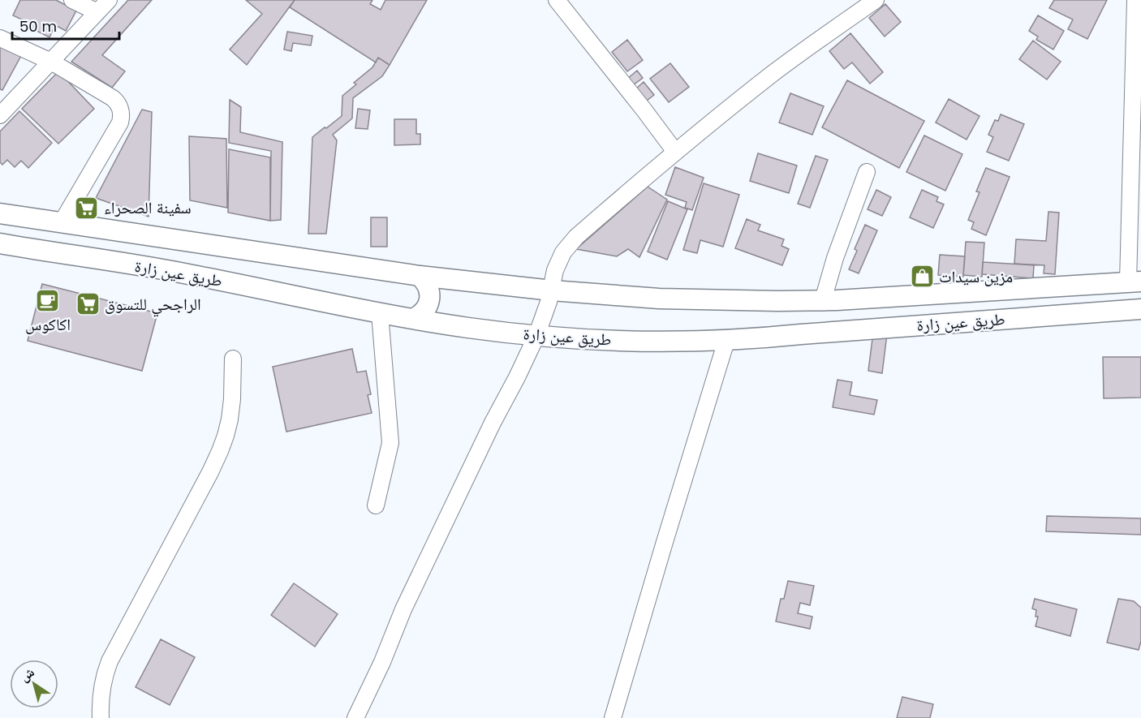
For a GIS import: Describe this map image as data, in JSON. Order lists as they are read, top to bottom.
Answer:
{
  "streets": {
    "main road": ["طريق عين زارة"]
  },
  "places": {
    "supermarket": ["سفينة الصحراء", "الراجحي للتسوق"],
    "shop": ["مزين سيدات"],
    "cafe": ["اكاكوس"]
  },
  "scale_bar": "50 m",
  "north": "top left"
}
